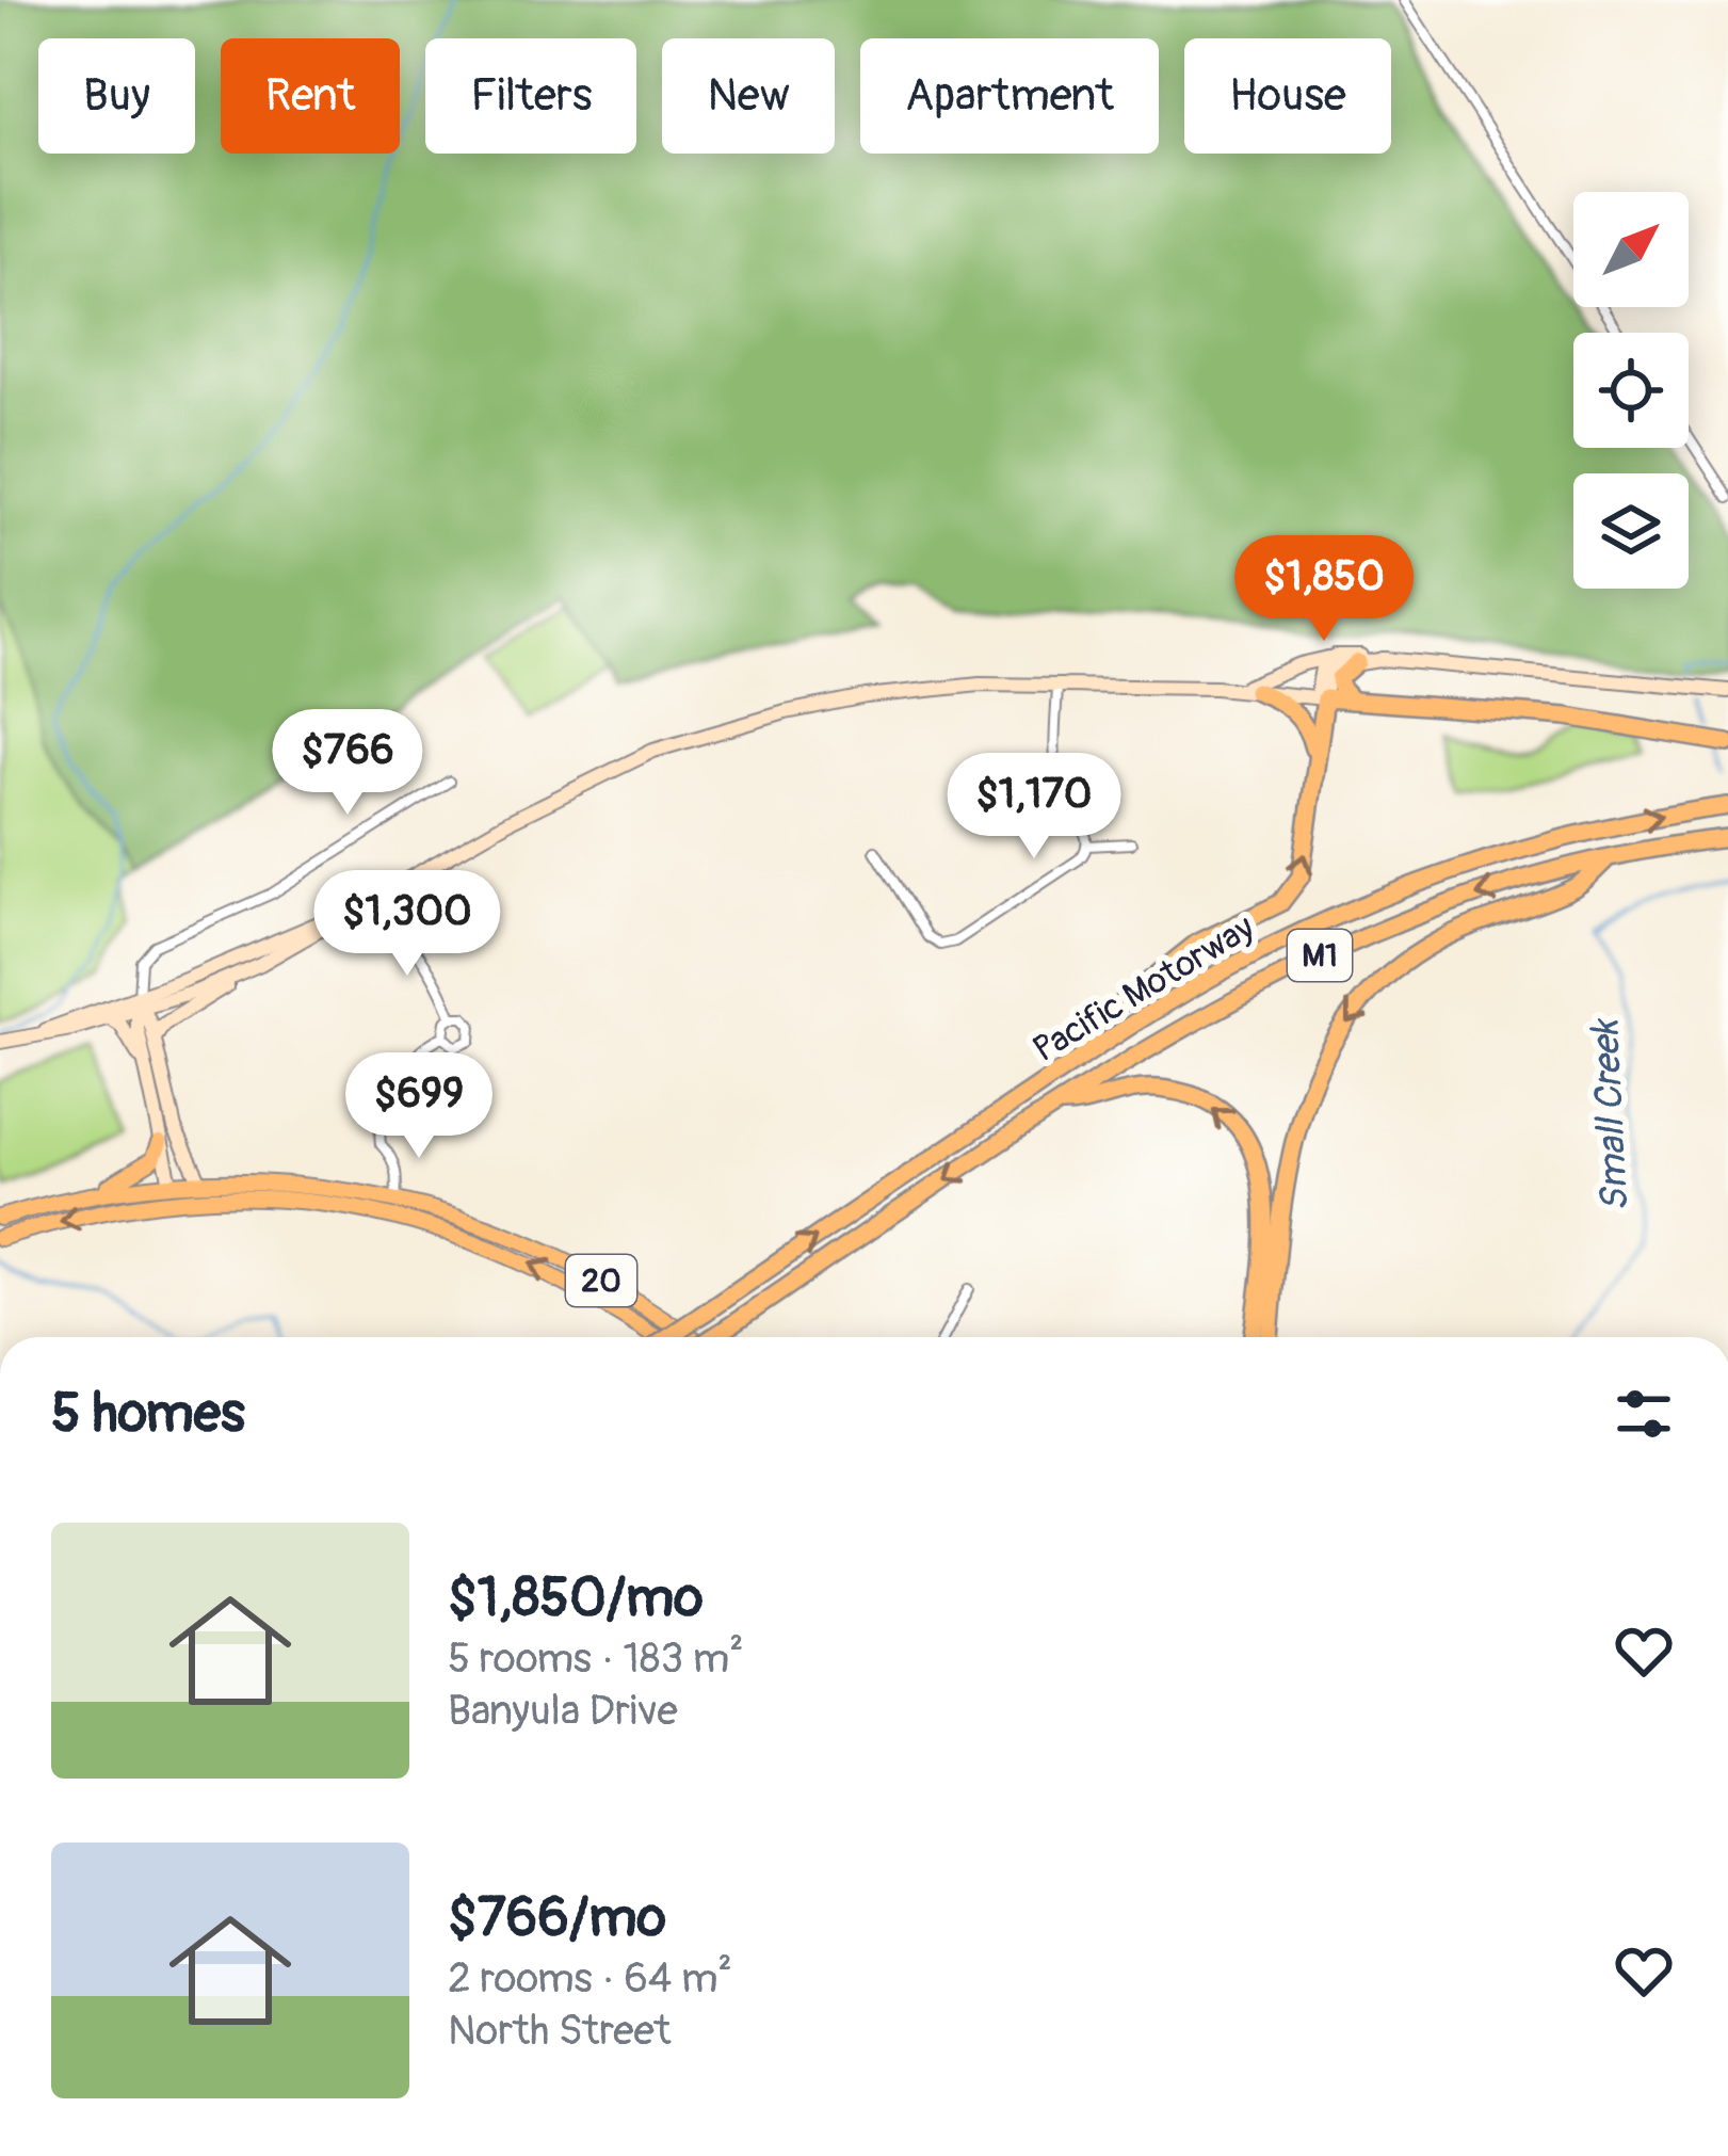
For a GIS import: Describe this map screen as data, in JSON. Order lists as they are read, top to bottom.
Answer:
{
  "streets": {
    "highway": ["M1", "Pacific Motorway"],
    "main road": ["20"]
  },
  "water": ["Small Creek"],
  "north": "top right",
  "page": {
    "chip": [
      "Buy",
      "Rent",
      "Filters",
      "New",
      "Apartment",
      "House"
    ],
    "price": [
      "$1,850",
      "$766",
      "$1,170",
      "$1,300",
      "$699"
    ],
    "heading": "5 homes",
    "list": [
      {
        "name": "$1,850/mo",
        "note": "5 rooms · 183 m² · Banyula Drive"
      },
      {
        "name": "$766/mo",
        "note": "2 rooms · 64 m² · North Street"
      }
    ]
  }
}
